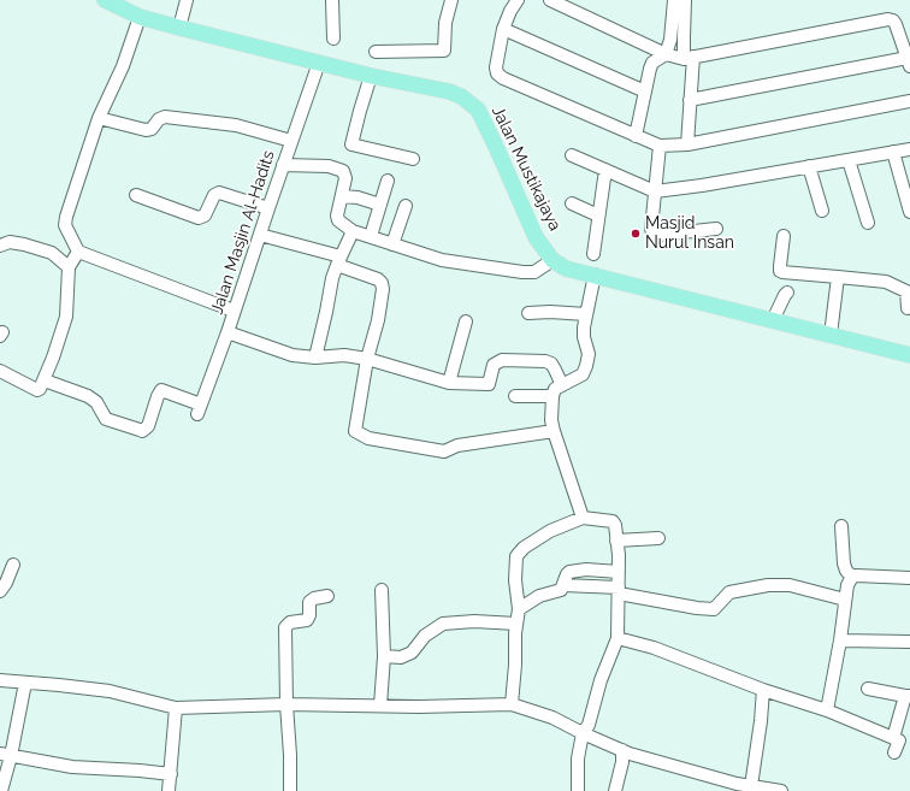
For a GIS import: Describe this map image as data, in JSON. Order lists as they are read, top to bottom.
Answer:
{
  "streets": {
    "main road": ["Jalan Mustikajaya"],
    "street": ["Jalan Masjin Al-Hadits"]
  },
  "crossings": [
    ["Jalan Mustikajaya", "Jalan Masjin Al-Hadits"]
  ],
  "places": ["Masjid Nurul Insan"]
}
